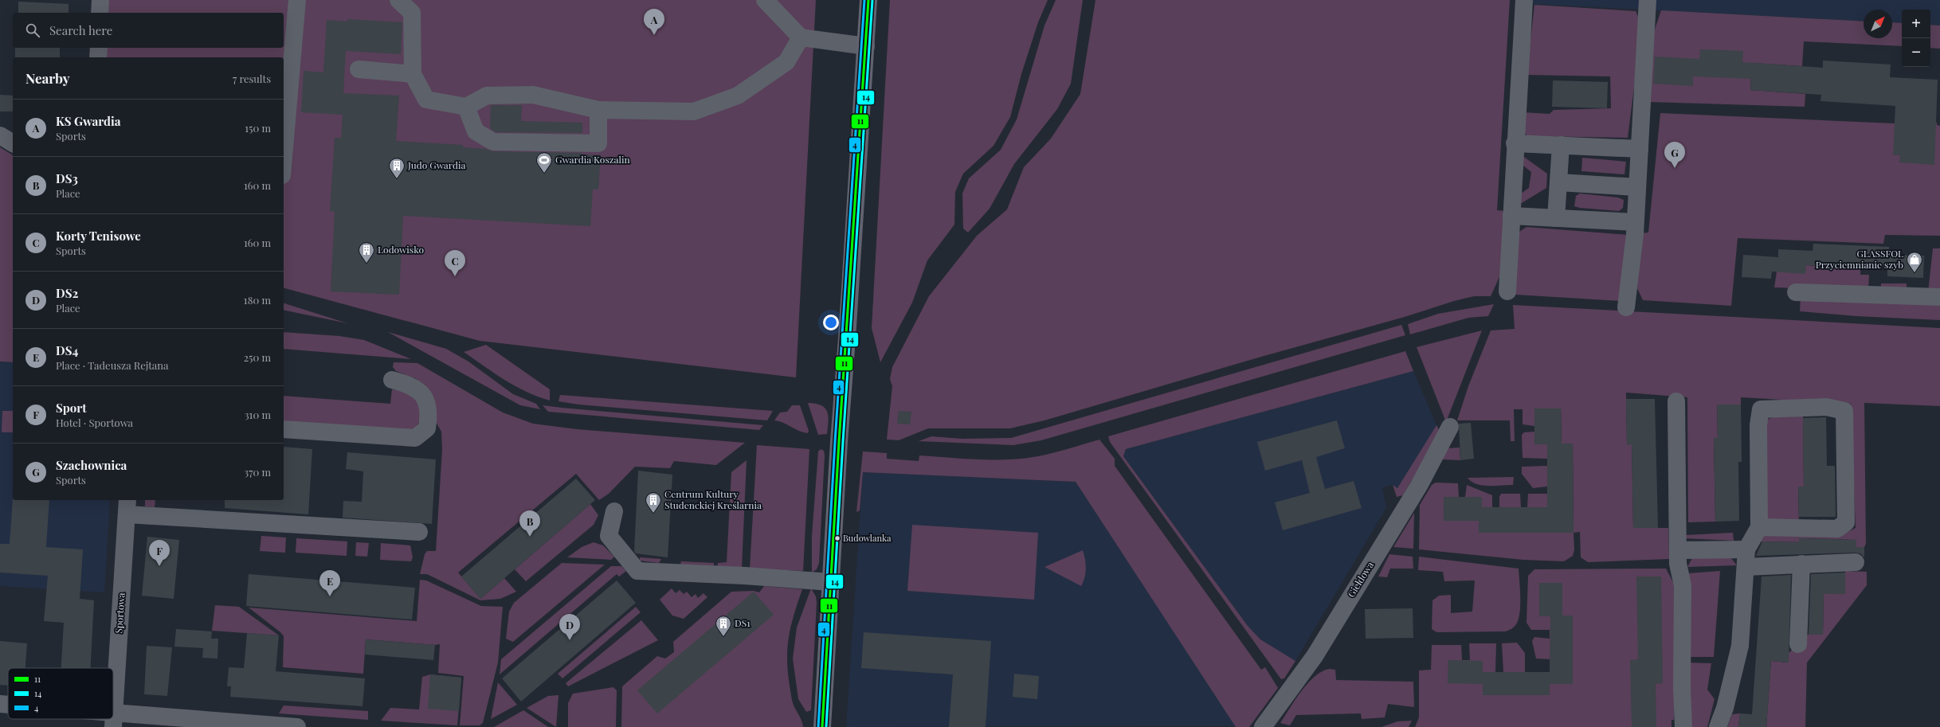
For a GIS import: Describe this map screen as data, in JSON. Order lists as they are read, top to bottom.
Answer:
{
  "streets": {
    "street": ["Giełdowa", "Sportowa"]
  },
  "places": {
    "sports": ["Gwardia Koszalin"],
    "building": [
      "Judo Gwardia",
      "Lodowisko",
      "Centrum Kultury Studenckiej Kreślarnia",
      "DS1"
    ],
    "shop": ["GLASSFOL Przyciemnianie szyb"],
    "other": ["Budowlanka"]
  },
  "lines": ["transit line 11", "transit line 14", "transit line 4"],
  "legend": ["11", "14", "4"],
  "north": "top right",
  "page": {
    "pins": [
      "A",
      "G",
      "C",
      "B",
      "F",
      "E",
      "D"
    ],
    "map_buttons": ["+", "−"],
    "search": "Search here",
    "heading": ["Nearby", "7 results"],
    "list": [
      {
        "mark": "A",
        "name": "KS Gwardia",
        "note": "Sports",
        "value": "150 m"
      },
      {
        "mark": "B",
        "name": "DS3",
        "note": "Place",
        "value": "160 m"
      },
      {
        "mark": "C",
        "name": "Korty Tenisowe",
        "note": "Sports",
        "value": "160 m"
      },
      {
        "mark": "D",
        "name": "DS2",
        "note": "Place",
        "value": "180 m"
      },
      {
        "mark": "E",
        "name": "DS4",
        "note": "Place · Tadeusza Rejtana",
        "value": "250 m"
      },
      {
        "mark": "F",
        "name": "Sport",
        "note": "Hotel · Sportowa",
        "value": "310 m"
      },
      {
        "mark": "G",
        "name": "Szachownica",
        "note": "Sports",
        "value": "370 m"
      }
    ]
  }
}
